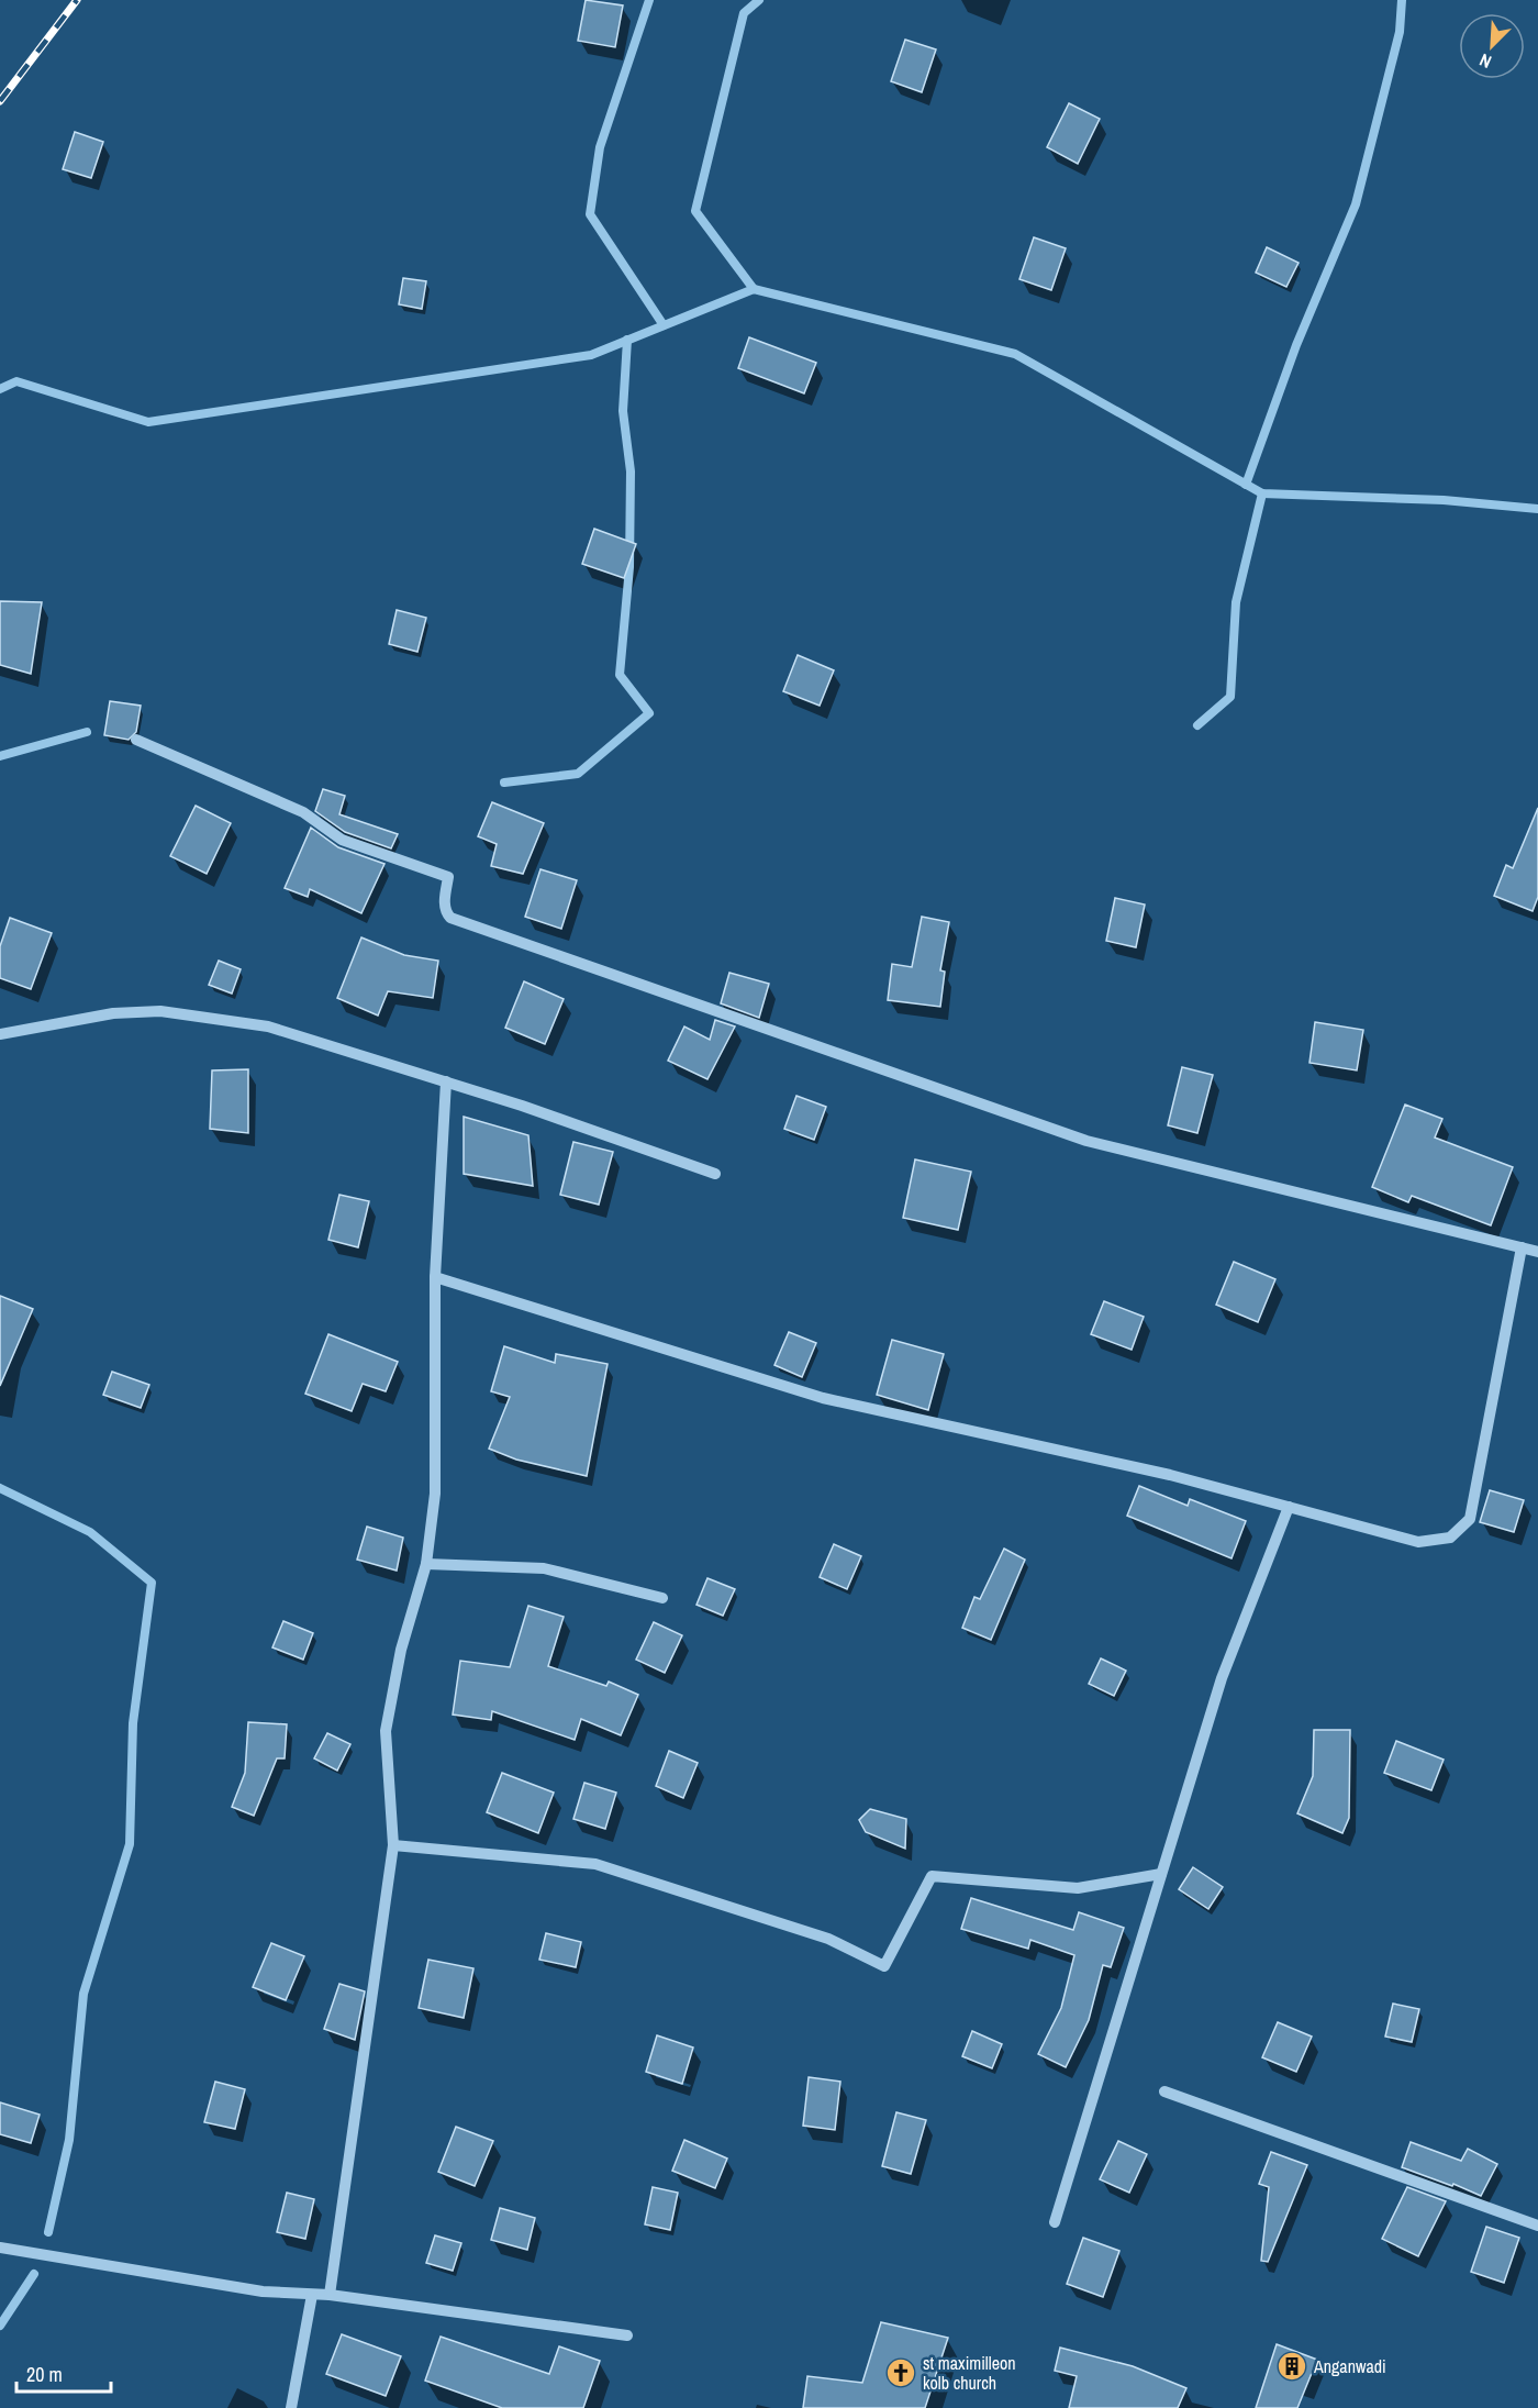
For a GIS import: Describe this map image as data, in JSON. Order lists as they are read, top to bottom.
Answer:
{
  "places": {
    "building": ["Anganwadi"],
    "church": ["st maximilleon kolb church"]
  },
  "scale_bar": "20 m",
  "north": "bottom left"
}
